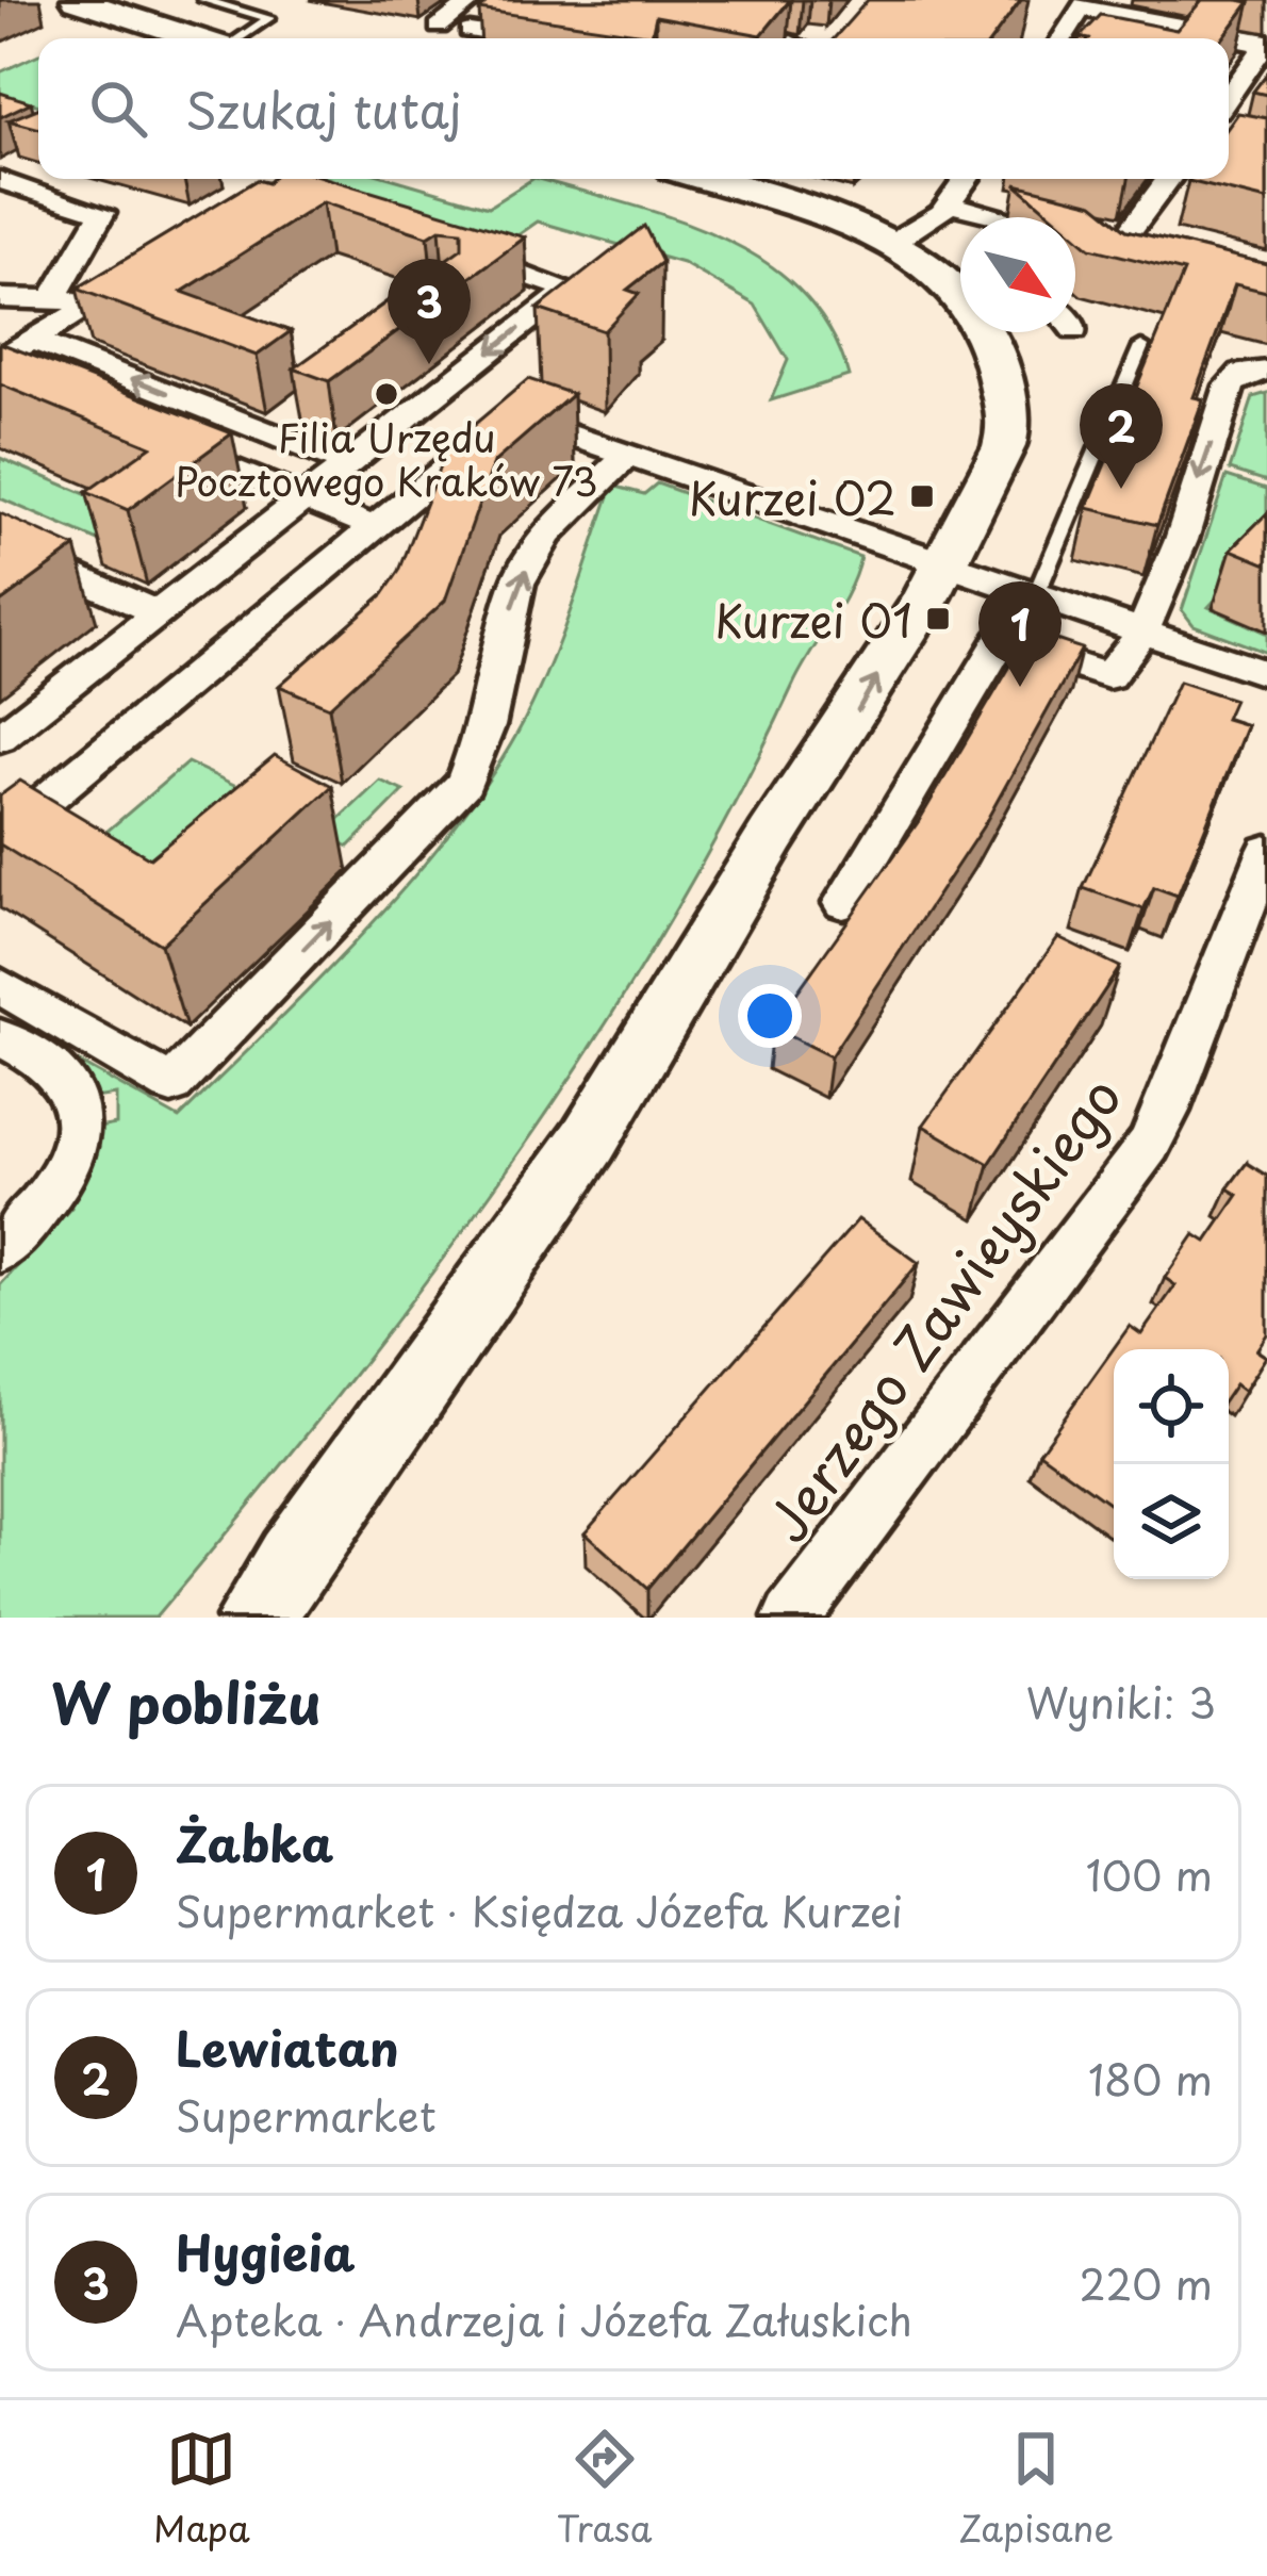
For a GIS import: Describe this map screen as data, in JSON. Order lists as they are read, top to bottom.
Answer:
{
  "streets": {
    "street": ["Jerzego Zawieyskiego"]
  },
  "places": {
    "other": ["Filia Urzędu Pocztowego Kraków 73"],
    "transit": ["Kurzei 02", "Kurzei 01"]
  },
  "north": "bottom right",
  "page": {
    "search": "Szukaj tutaj",
    "pins": ["3", "2", "1"],
    "heading": ["W pobliżu", "Wyniki: 3"],
    "list": [
      {
        "mark": "1",
        "name": "Żabka",
        "note": "Supermarket · Księdza Józefa Kurzei",
        "value": "100 m"
      },
      {
        "mark": "2",
        "name": "Lewiatan",
        "note": "Supermarket",
        "value": "180 m"
      },
      {
        "mark": "3",
        "name": "Hygieia",
        "note": "Apteka · Andrzeja i Józefa Załuskich",
        "value": "220 m"
      }
    ],
    "nav": ["Mapa", "Trasa", "Zapisane"]
  }
}
